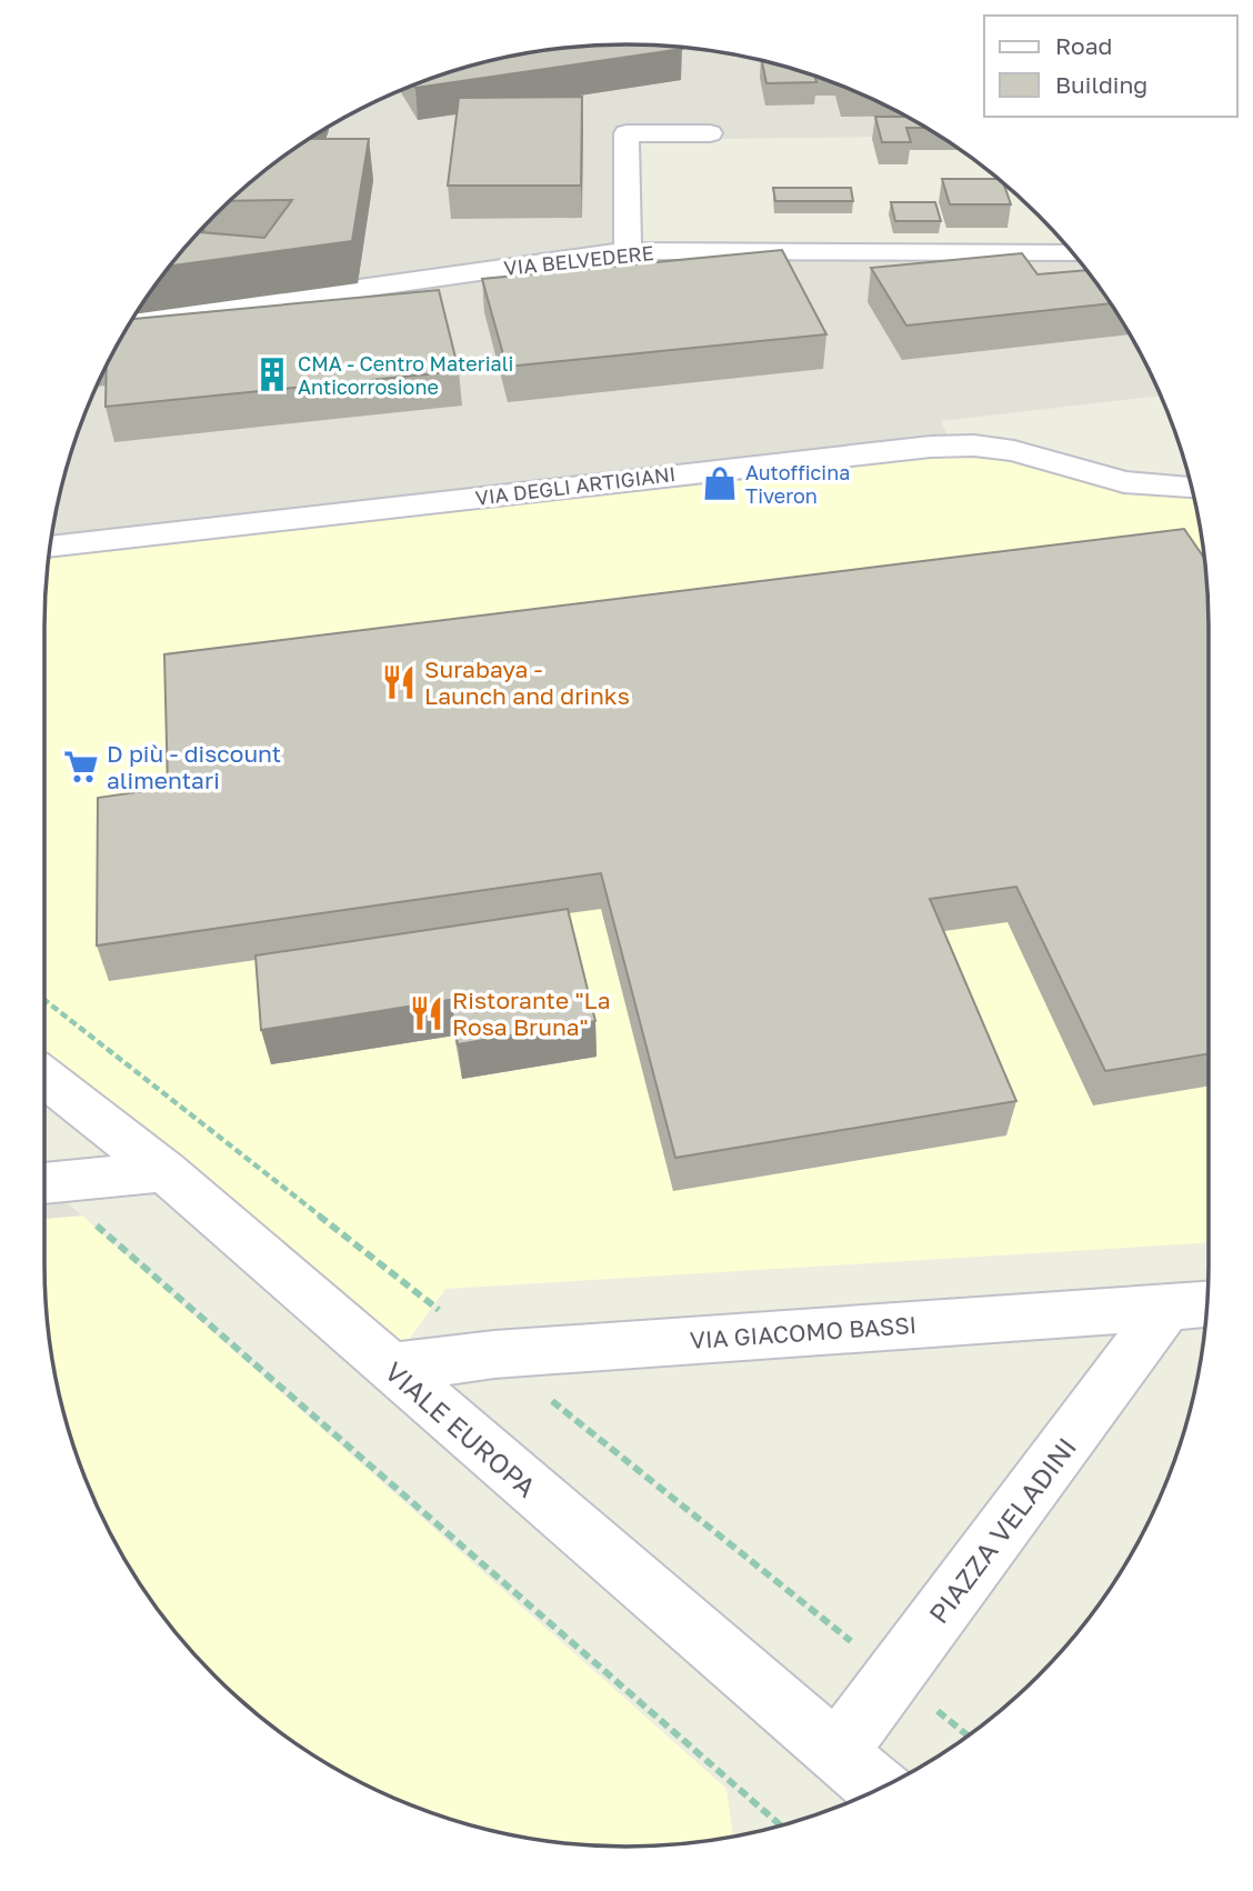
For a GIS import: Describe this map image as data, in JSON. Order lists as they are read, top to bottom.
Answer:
{
  "streets": {
    "street": [
      "VIA BELVEDERE",
      "VIA DEGLI ARTIGIANI",
      "VIA GIACOMO BASSI",
      "VIALE EUROPA",
      "PIAZZA VELADINI"
    ]
  },
  "crossings": [
    ["VIA GIACOMO BASSI", "VIALE EUROPA"],
    ["VIA GIACOMO BASSI", "PIAZZA VELADINI"],
    ["VIALE EUROPA", "PIAZZA VELADINI"]
  ],
  "places": {
    "building": ["CMA - Centro Materiali Anticorrosione"],
    "shop": ["Autofficina Tiveron"],
    "restaurant": ["Surabaya - Launch and drinks", "Ristorante \"La Rosa Bruna\""],
    "supermarket": ["D più - discount alimentari"]
  },
  "legend": ["Road", "Building"]
}
